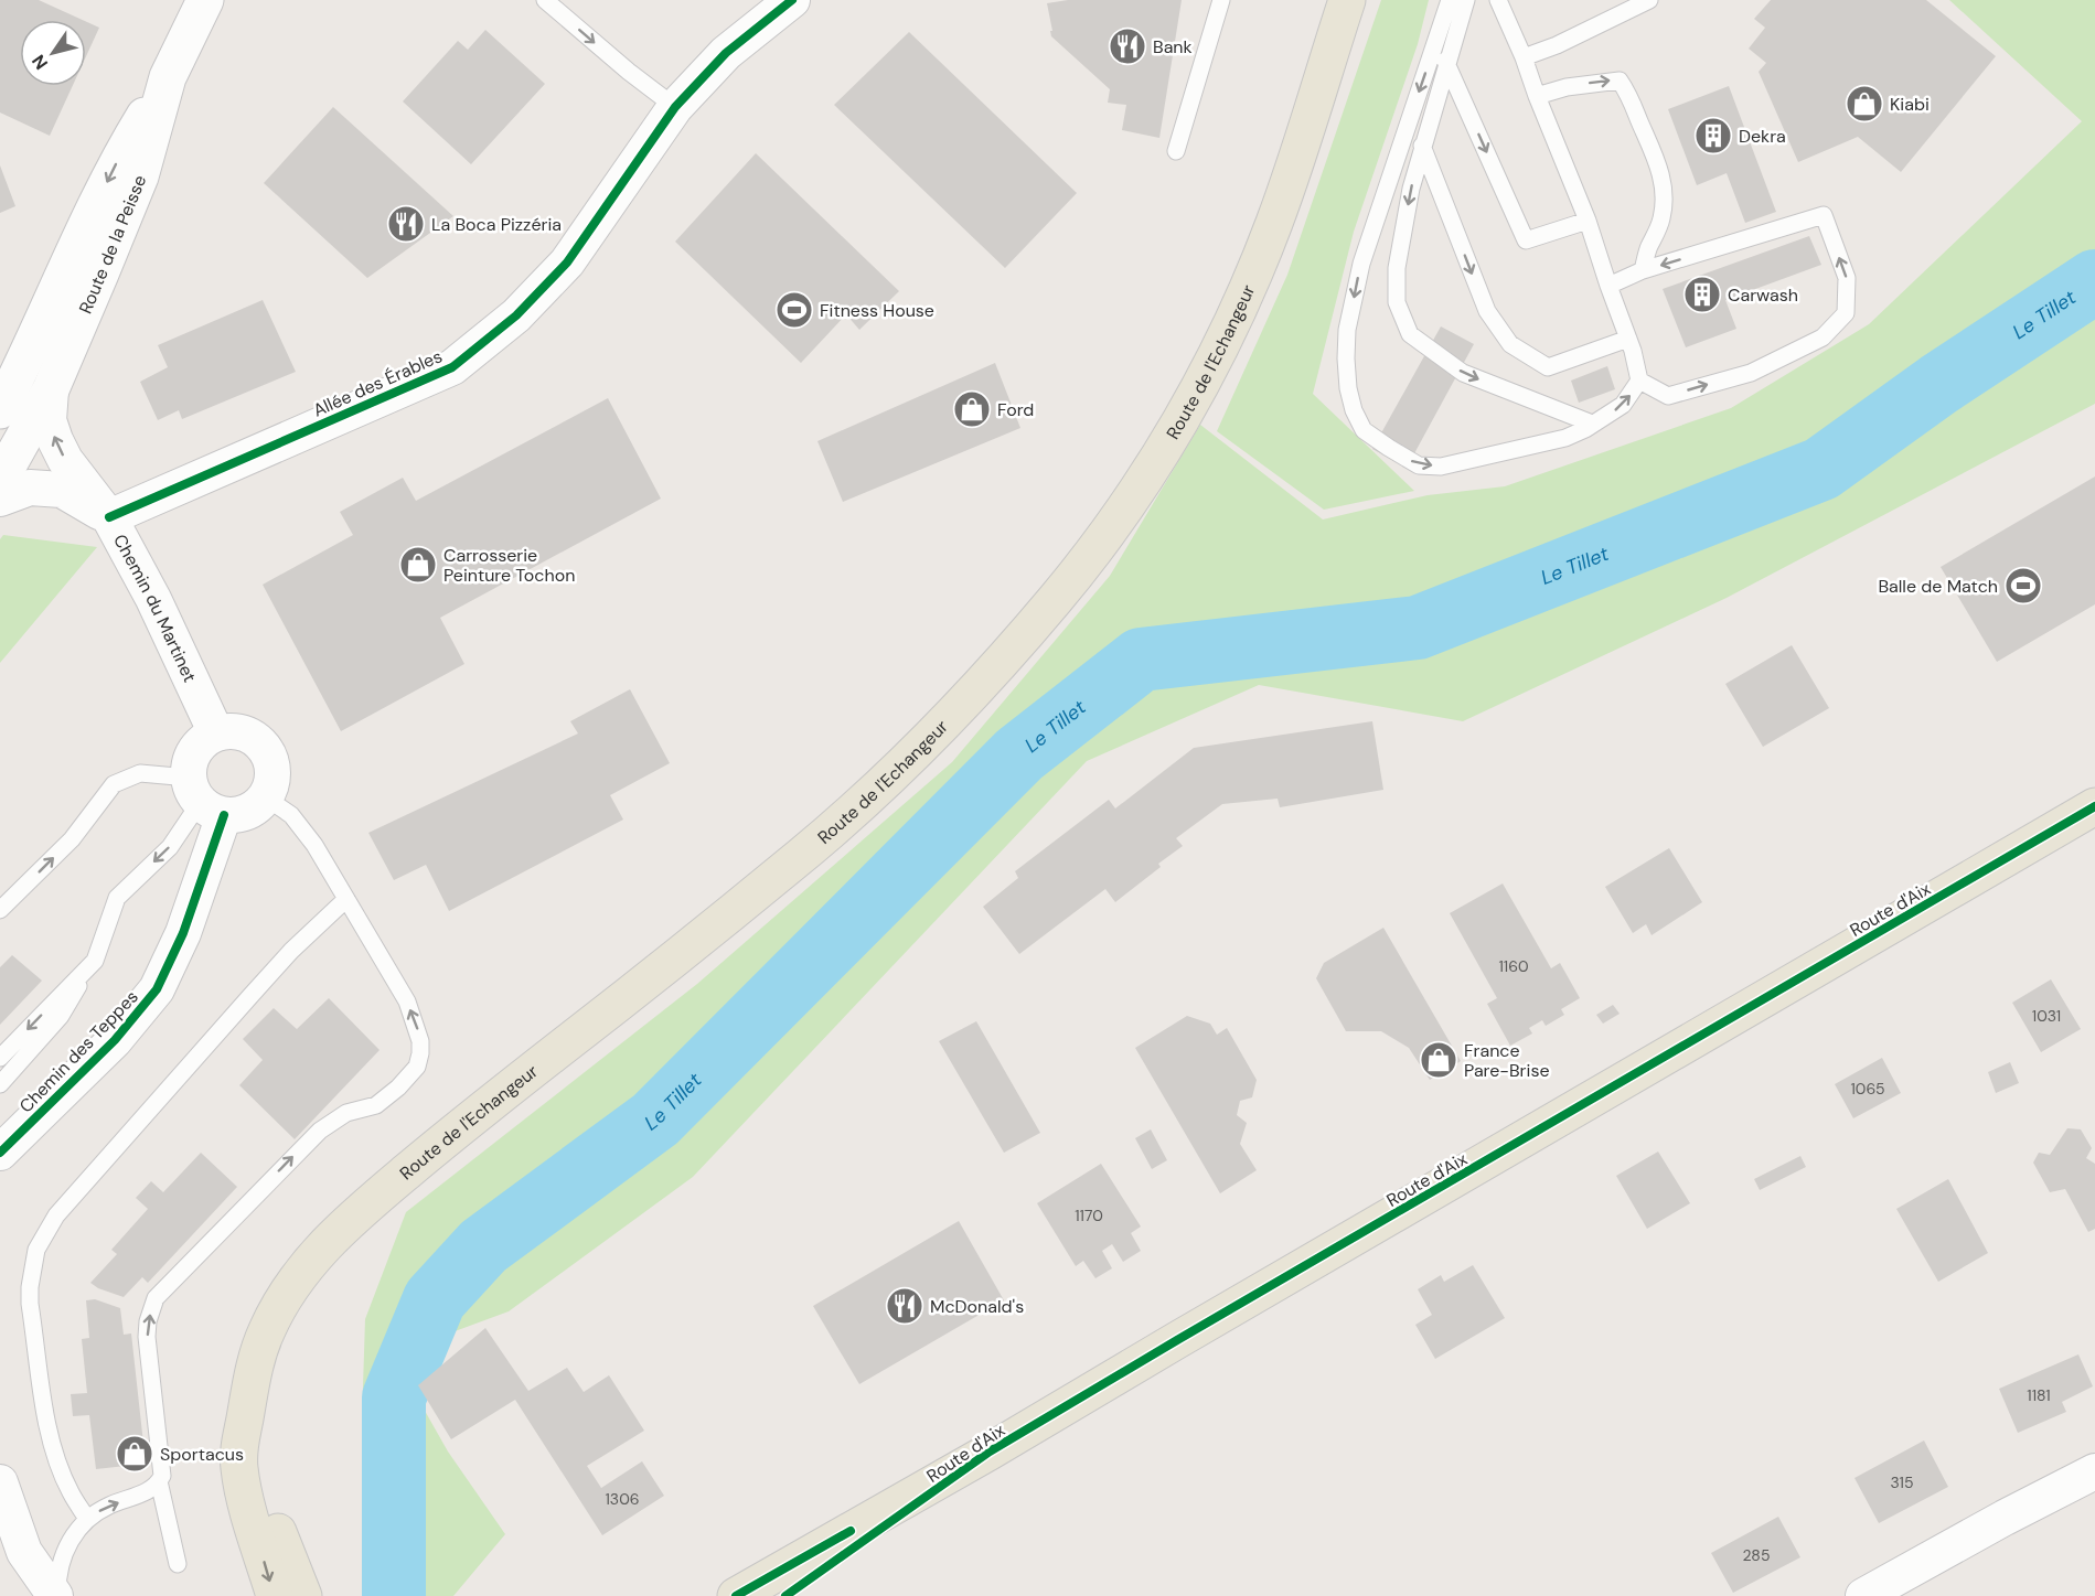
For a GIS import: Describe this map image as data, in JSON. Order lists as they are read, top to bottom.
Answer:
{
  "streets": {
    "main road": ["Route de la Peisse", "Route de l'Echangeur", "Route d'Aix"],
    "street": ["Allée des Érables", "Chemin du Martinet", "Chemin des Teppes"]
  },
  "crossings": [
    ["Allée des Érables", "Chemin du Martinet"],
    ["Chemin du Martinet", "Chemin des Teppes"]
  ],
  "water": ["Le Tillet"],
  "places": {
    "restaurant": ["Bank", "La Boca Pizzéria", "McDonald's"],
    "shop": [
      "Kiabi",
      "Ford",
      "Carrosserie Peinture Tochon",
      "France Pare-Brise",
      "Sportacus"
    ],
    "building": ["Dekra", "Carwash"],
    "sports": ["Fitness House", "Balle de Match"]
  },
  "house_numbers": [
    "1160",
    "1031",
    "1065",
    "1170",
    "1181",
    "315",
    "1306",
    "285"
  ],
  "north": "bottom left"
}
